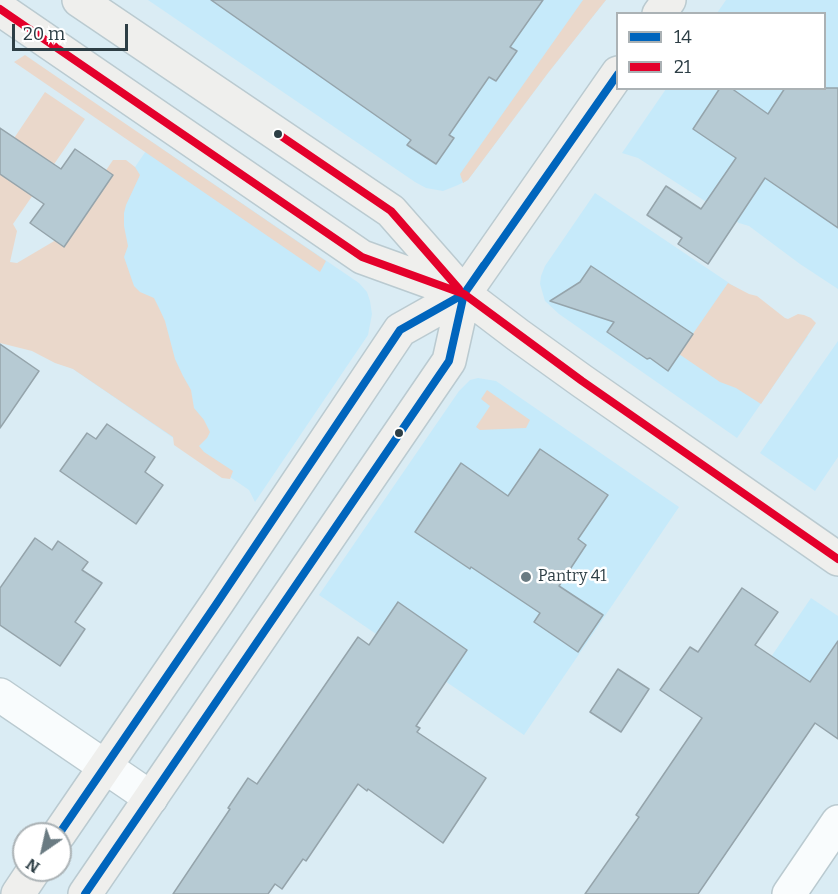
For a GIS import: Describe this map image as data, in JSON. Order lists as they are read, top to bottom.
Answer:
{
  "places": ["Pantry 41"],
  "lines": ["transit line 21", "transit line 14"],
  "legend": ["14", "21"],
  "scale_bar": "20 m",
  "north": "bottom left"
}
